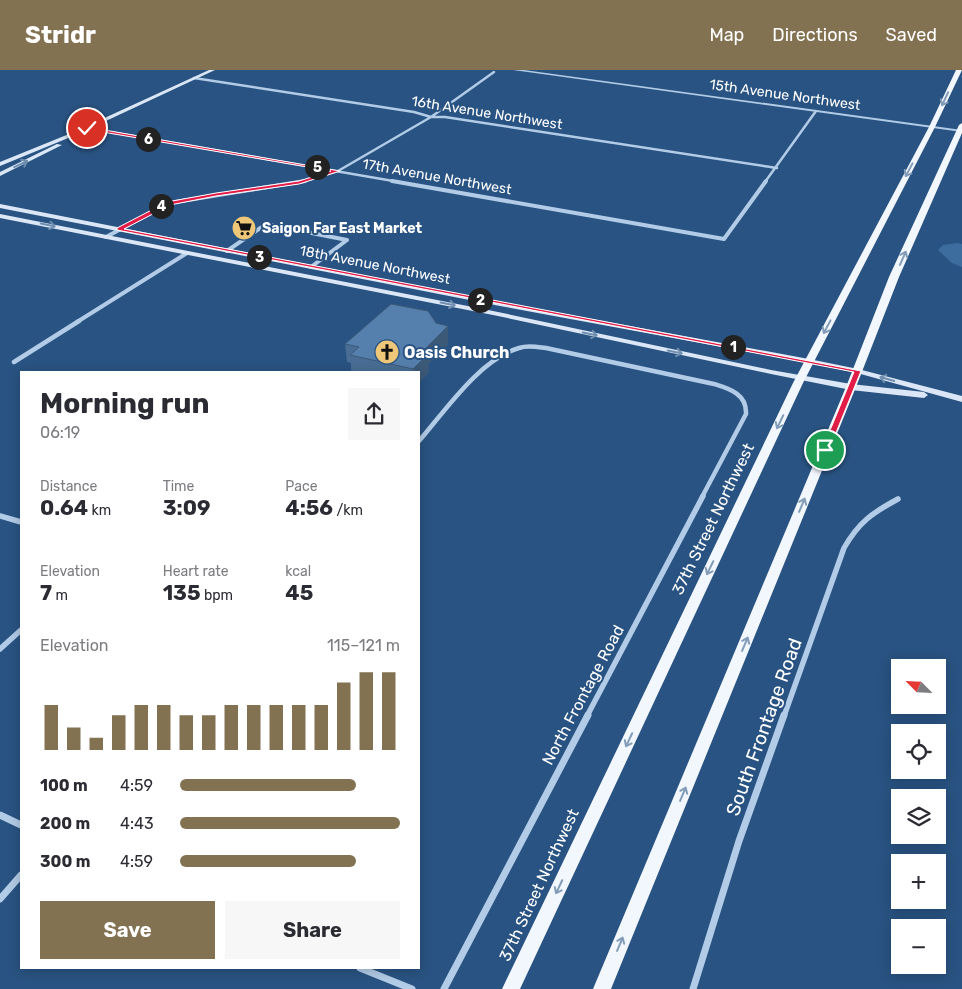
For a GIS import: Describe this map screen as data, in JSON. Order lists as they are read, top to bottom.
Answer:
{
  "streets": {
    "main road": ["18th Avenue Northwest", "37th Street Northwest"],
    "street": [
      "15th Avenue Northwest",
      "16th Avenue Northwest",
      "17th Avenue Northwest",
      "North Frontage Road",
      "South Frontage Road"
    ]
  },
  "crossings": [
    ["15th Avenue Northwest", "37th Street Northwest"],
    ["16th Avenue Northwest", "17th Avenue Northwest"],
    ["18th Avenue Northwest", "37th Street Northwest"]
  ],
  "places": {
    "supermarket": ["Saigon Far East Market"],
    "church": ["Oasis Church"]
  },
  "north": "top left",
  "page": {
    "header": "Stridr",
    "nav": ["Map", "Directions", "Saved"],
    "pins": [
      "6",
      "5",
      "4",
      "3",
      "2",
      "1"
    ],
    "heading": ["Morning run", "06:19"],
    "stats": [
      ["Distance", "0.64 km"],
      ["Time", "3:09"],
      ["Pace", "4:56 /km"],
      ["Elevation", "7 m"],
      ["Heart rate", "135 bpm"],
      ["kcal", "45"]
    ],
    "chart": ["Elevation", "115–121 m"],
    "map_buttons": ["+", "−"],
    "list": [
      {
        "name": "100 m",
        "note": "4:59"
      },
      {
        "name": "200 m",
        "note": "4:43"
      },
      {
        "name": "300 m",
        "note": "4:59"
      }
    ],
    "buttons": ["Save", "Share"]
  }
}
